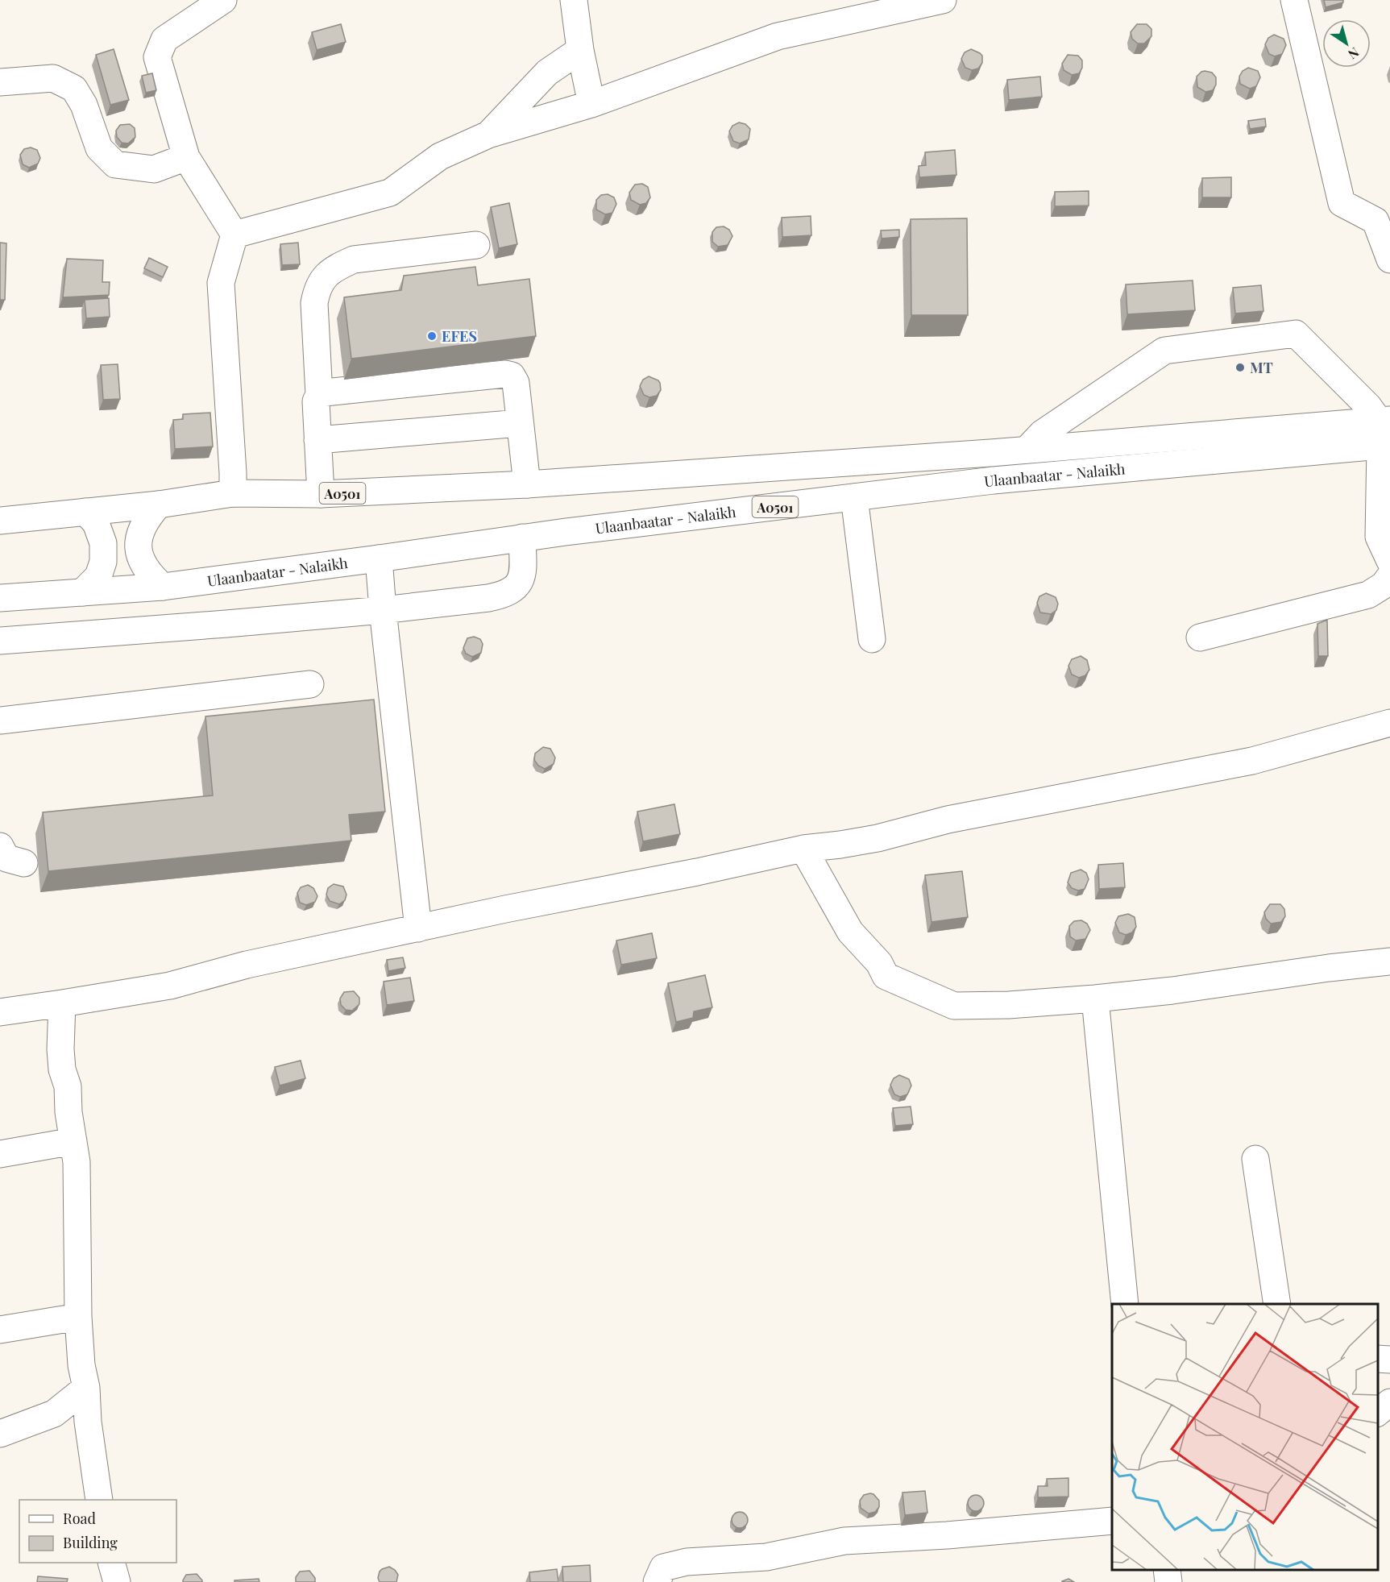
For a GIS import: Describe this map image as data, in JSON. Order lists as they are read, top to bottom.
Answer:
{
  "streets": {
    "main road": ["Ulaanbaatar - Nalaikh", "A0501"]
  },
  "places": ["EFES", "MT"],
  "legend": ["Road", "Building"],
  "north": "bottom right"
}
